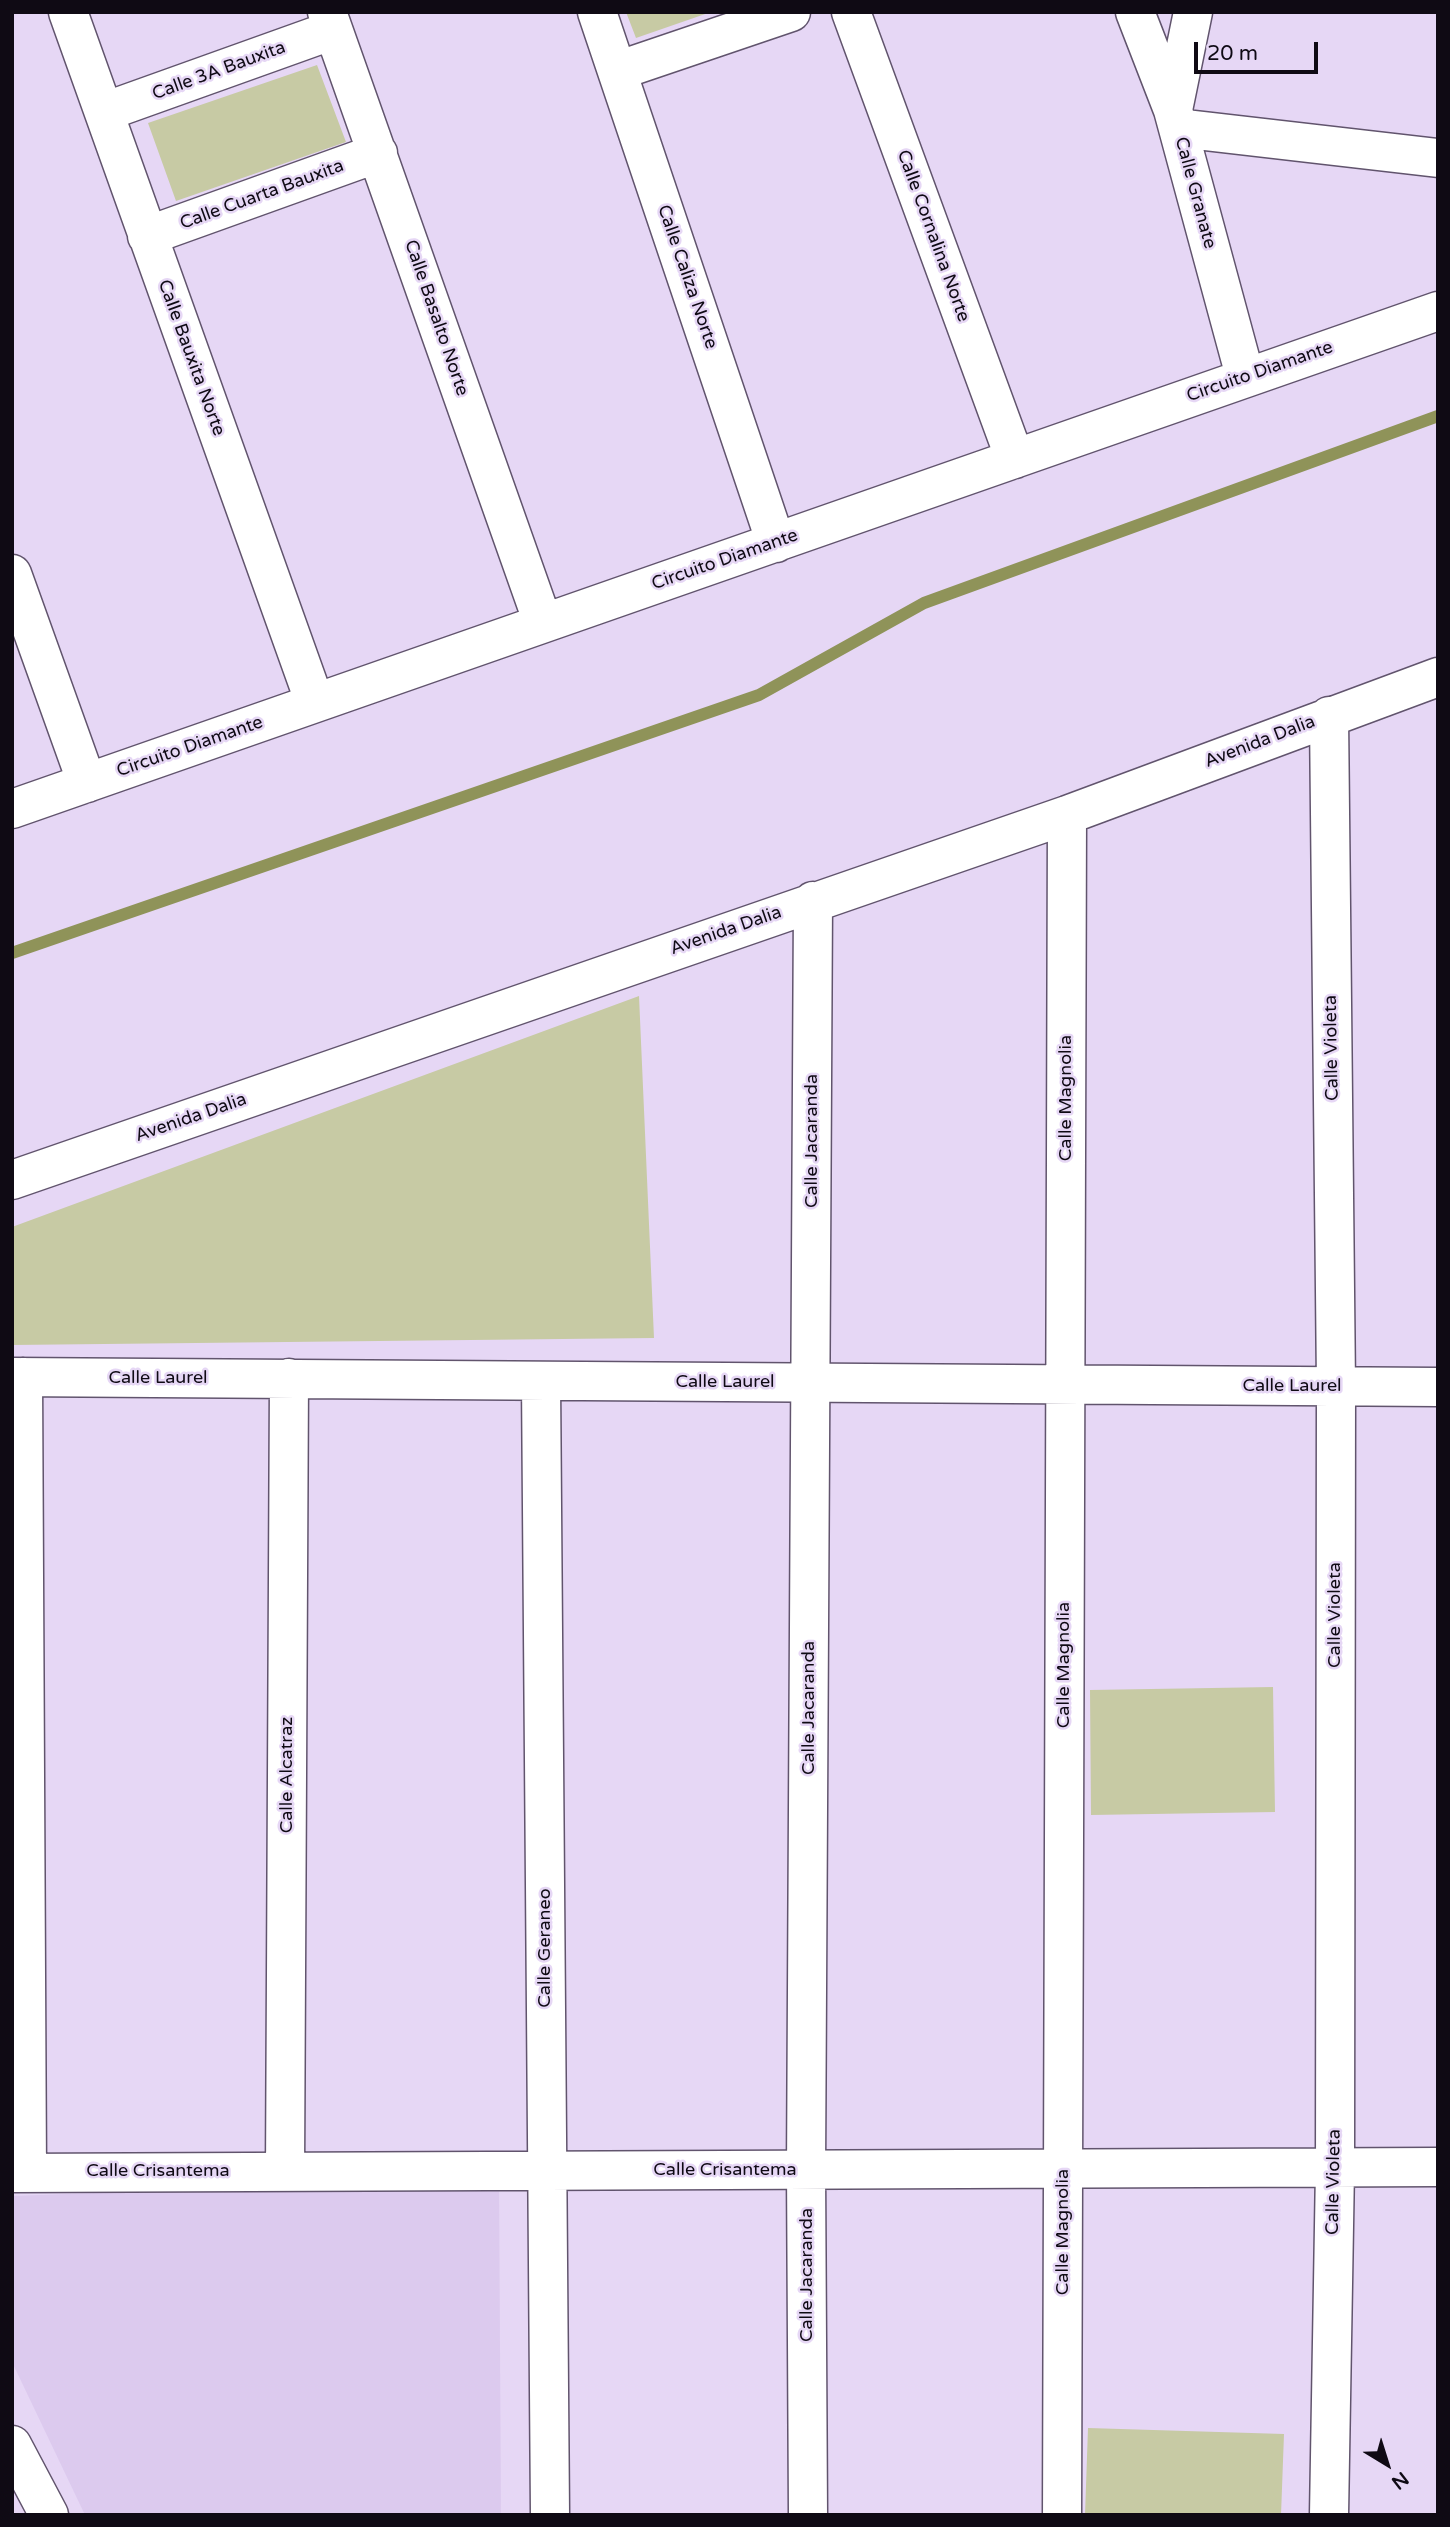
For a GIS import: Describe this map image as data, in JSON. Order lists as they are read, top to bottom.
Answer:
{
  "streets": {
    "street": [
      "Calle 3A Bauxita",
      "Calle Granate",
      "Calle Cuarta Bauxita",
      "Calle Cornalina Norte",
      "Calle Caliza Norte",
      "Calle Basalto Norte",
      "Calle Bauxita Norte",
      "Circuito Diamante",
      "Avenida Dalia",
      "Calle Violeta",
      "Calle Magnolia",
      "Calle Jacaranda",
      "Calle Laurel",
      "Calle Alcatraz",
      "Calle Geraneo",
      "Calle Crisantema"
    ]
  },
  "crossings": [
    ["Calle 3A Bauxita", "Calle Basalto Norte"],
    ["Calle 3A Bauxita", "Calle Bauxita Norte"],
    ["Calle Granate", "Circuito Diamante"],
    ["Calle Cuarta Bauxita", "Calle Basalto Norte"],
    ["Calle Cuarta Bauxita", "Calle Bauxita Norte"],
    ["Calle Cornalina Norte", "Circuito Diamante"],
    ["Calle Caliza Norte", "Circuito Diamante"],
    ["Calle Basalto Norte", "Circuito Diamante"],
    ["Calle Bauxita Norte", "Circuito Diamante"],
    ["Avenida Dalia", "Calle Violeta"],
    ["Avenida Dalia", "Calle Magnolia"],
    ["Avenida Dalia", "Calle Jacaranda"],
    ["Calle Violeta", "Calle Laurel"],
    ["Calle Violeta", "Calle Crisantema"],
    ["Calle Magnolia", "Calle Laurel"],
    ["Calle Magnolia", "Calle Crisantema"],
    ["Calle Jacaranda", "Calle Laurel"],
    ["Calle Jacaranda", "Calle Crisantema"],
    ["Calle Laurel", "Calle Alcatraz"],
    ["Calle Laurel", "Calle Geraneo"],
    ["Calle Alcatraz", "Calle Crisantema"],
    ["Calle Geraneo", "Calle Crisantema"]
  ],
  "scale_bar": "20 m",
  "north": "bottom right"
}
